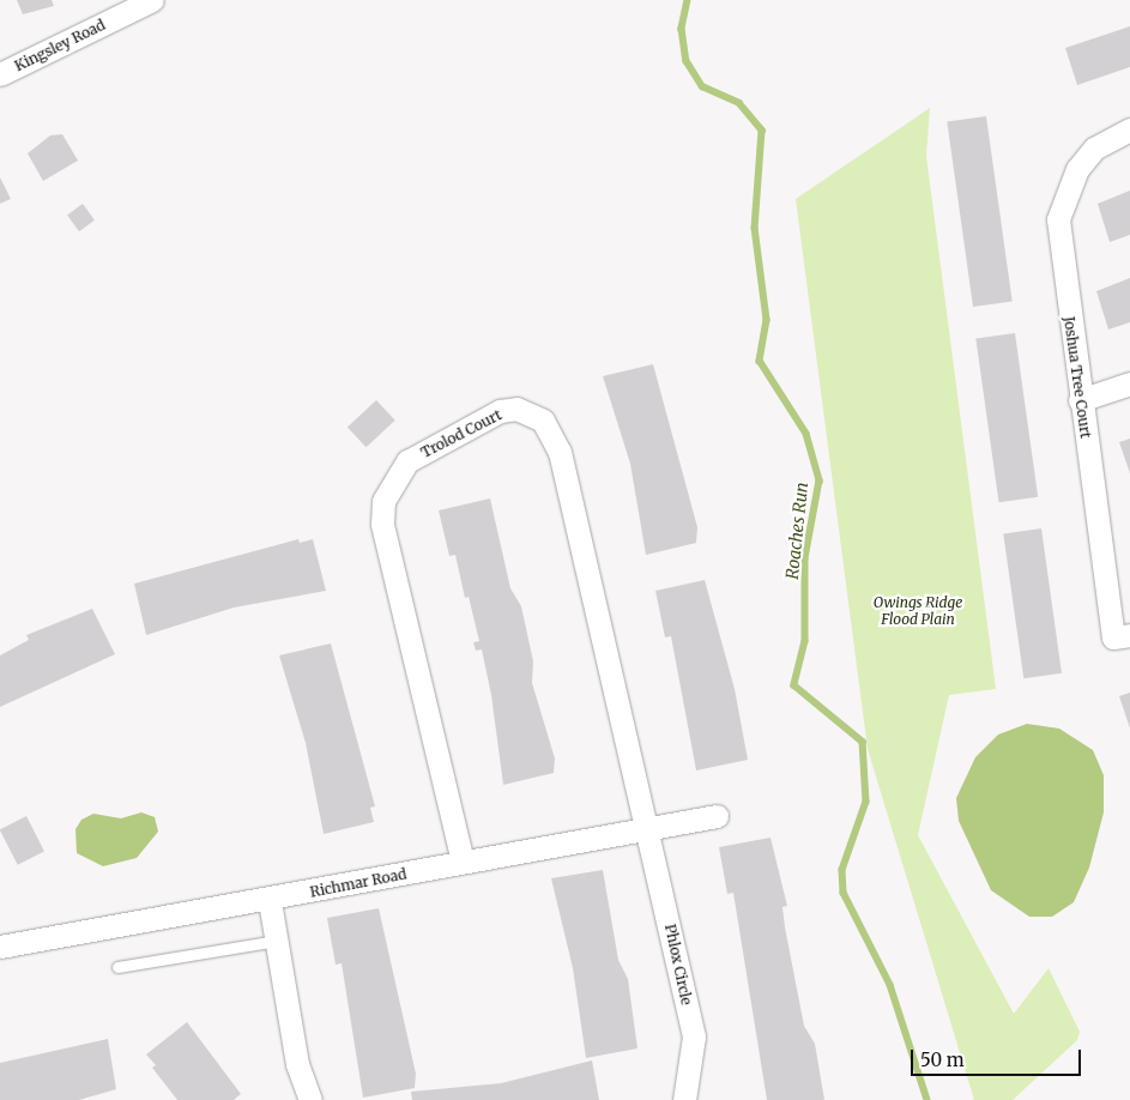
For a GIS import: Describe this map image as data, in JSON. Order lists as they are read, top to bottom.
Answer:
{
  "streets": {
    "street": [
      "Kingsley Road",
      "Joshua Tree Court",
      "Trolod Court",
      "Richmar Road",
      "Phlox Circle"
    ]
  },
  "crossings": [
    ["Trolod Court", "Richmar Road"],
    ["Trolod Court", "Phlox Circle"],
    ["Richmar Road", "Phlox Circle"]
  ],
  "water": ["Roaches Run"],
  "parks": ["Owings Ridge Flood Plain"],
  "scale_bar": "50 m"
}
